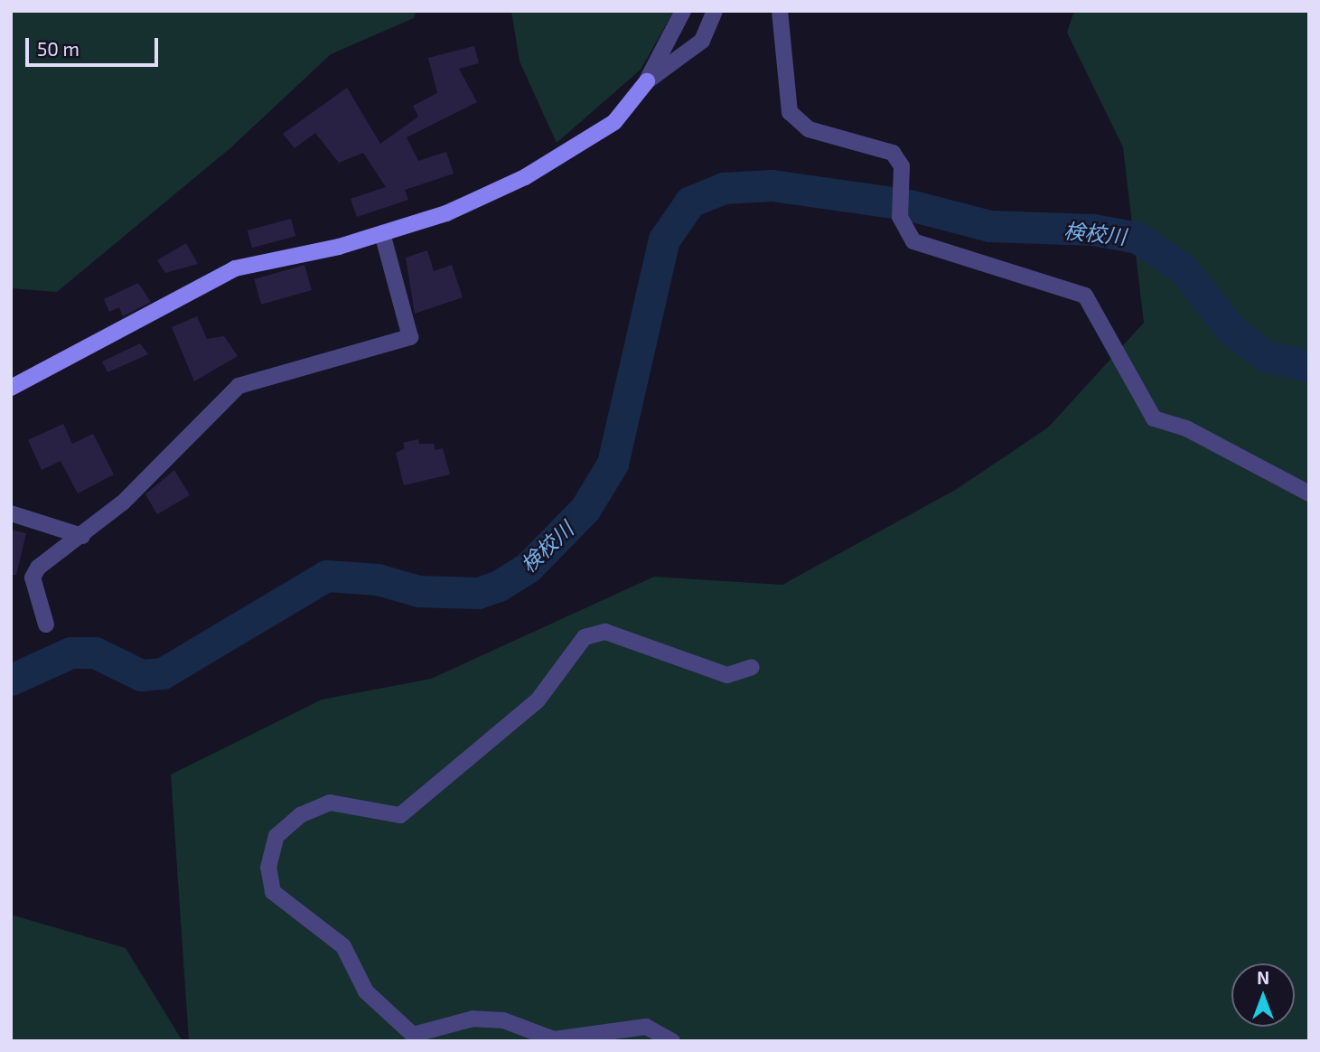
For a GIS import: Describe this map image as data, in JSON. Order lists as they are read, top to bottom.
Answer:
{
  "water": ["検校川"],
  "scale_bar": "50 m",
  "north": "top"
}
